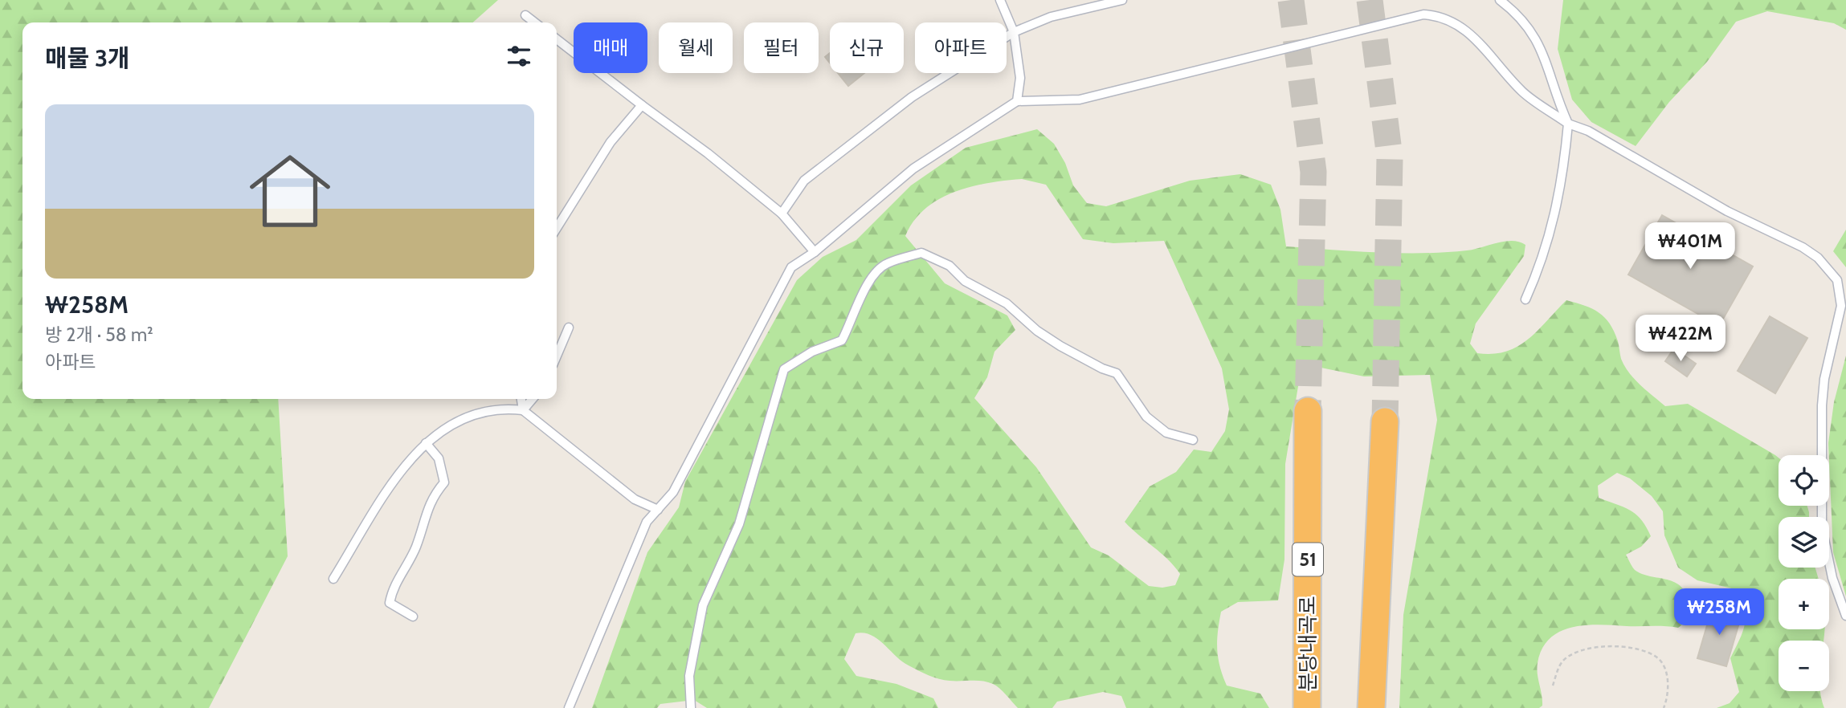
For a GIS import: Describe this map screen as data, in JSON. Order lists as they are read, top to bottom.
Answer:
{
  "streets": {
    "highway": ["51", "분당내곡로"]
  },
  "page": {
    "chip": [
      "매매",
      "월세",
      "필터",
      "신규",
      "아파트"
    ],
    "heading": "매물 3개",
    "list": [
      {
        "name": "₩258M",
        "note": "방 2개 · 58 m² · 아파트"
      }
    ],
    "price": ["₩401M", "₩422M", "₩258M"],
    "map_buttons": ["+", "−"]
  }
}
